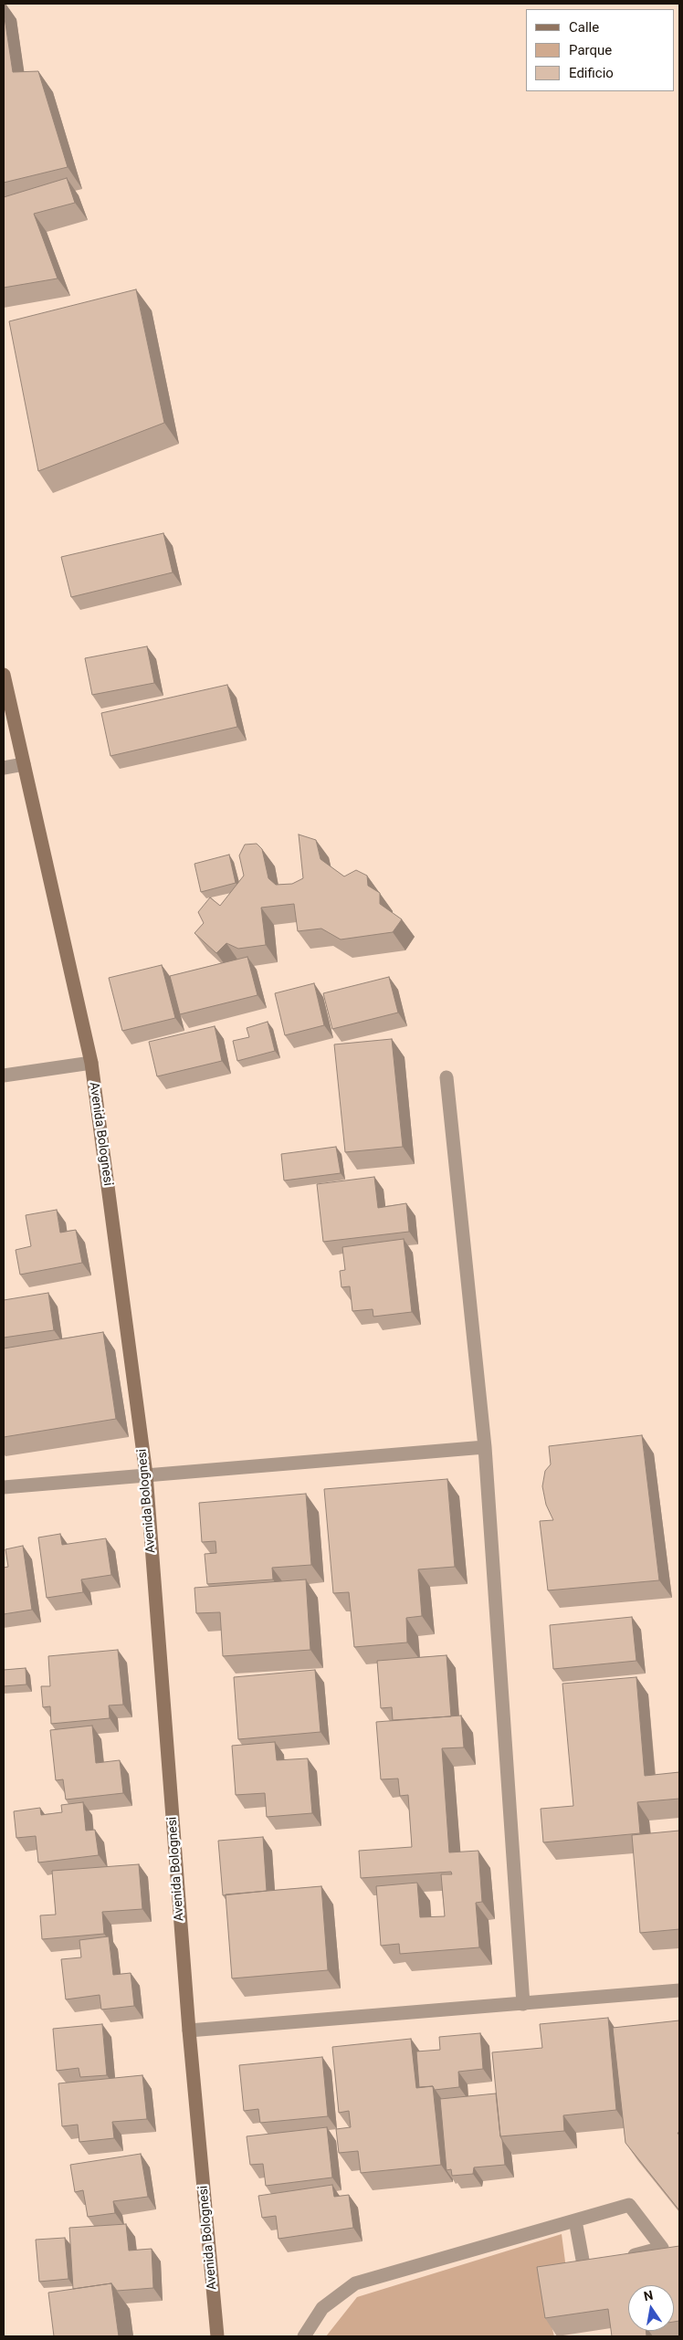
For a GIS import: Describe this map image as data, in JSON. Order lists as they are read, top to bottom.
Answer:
{
  "streets": {
    "main road": ["Avenida Bolognesi"]
  },
  "legend": ["Calle", "Parque", "Edificio"],
  "north": "top"
}
